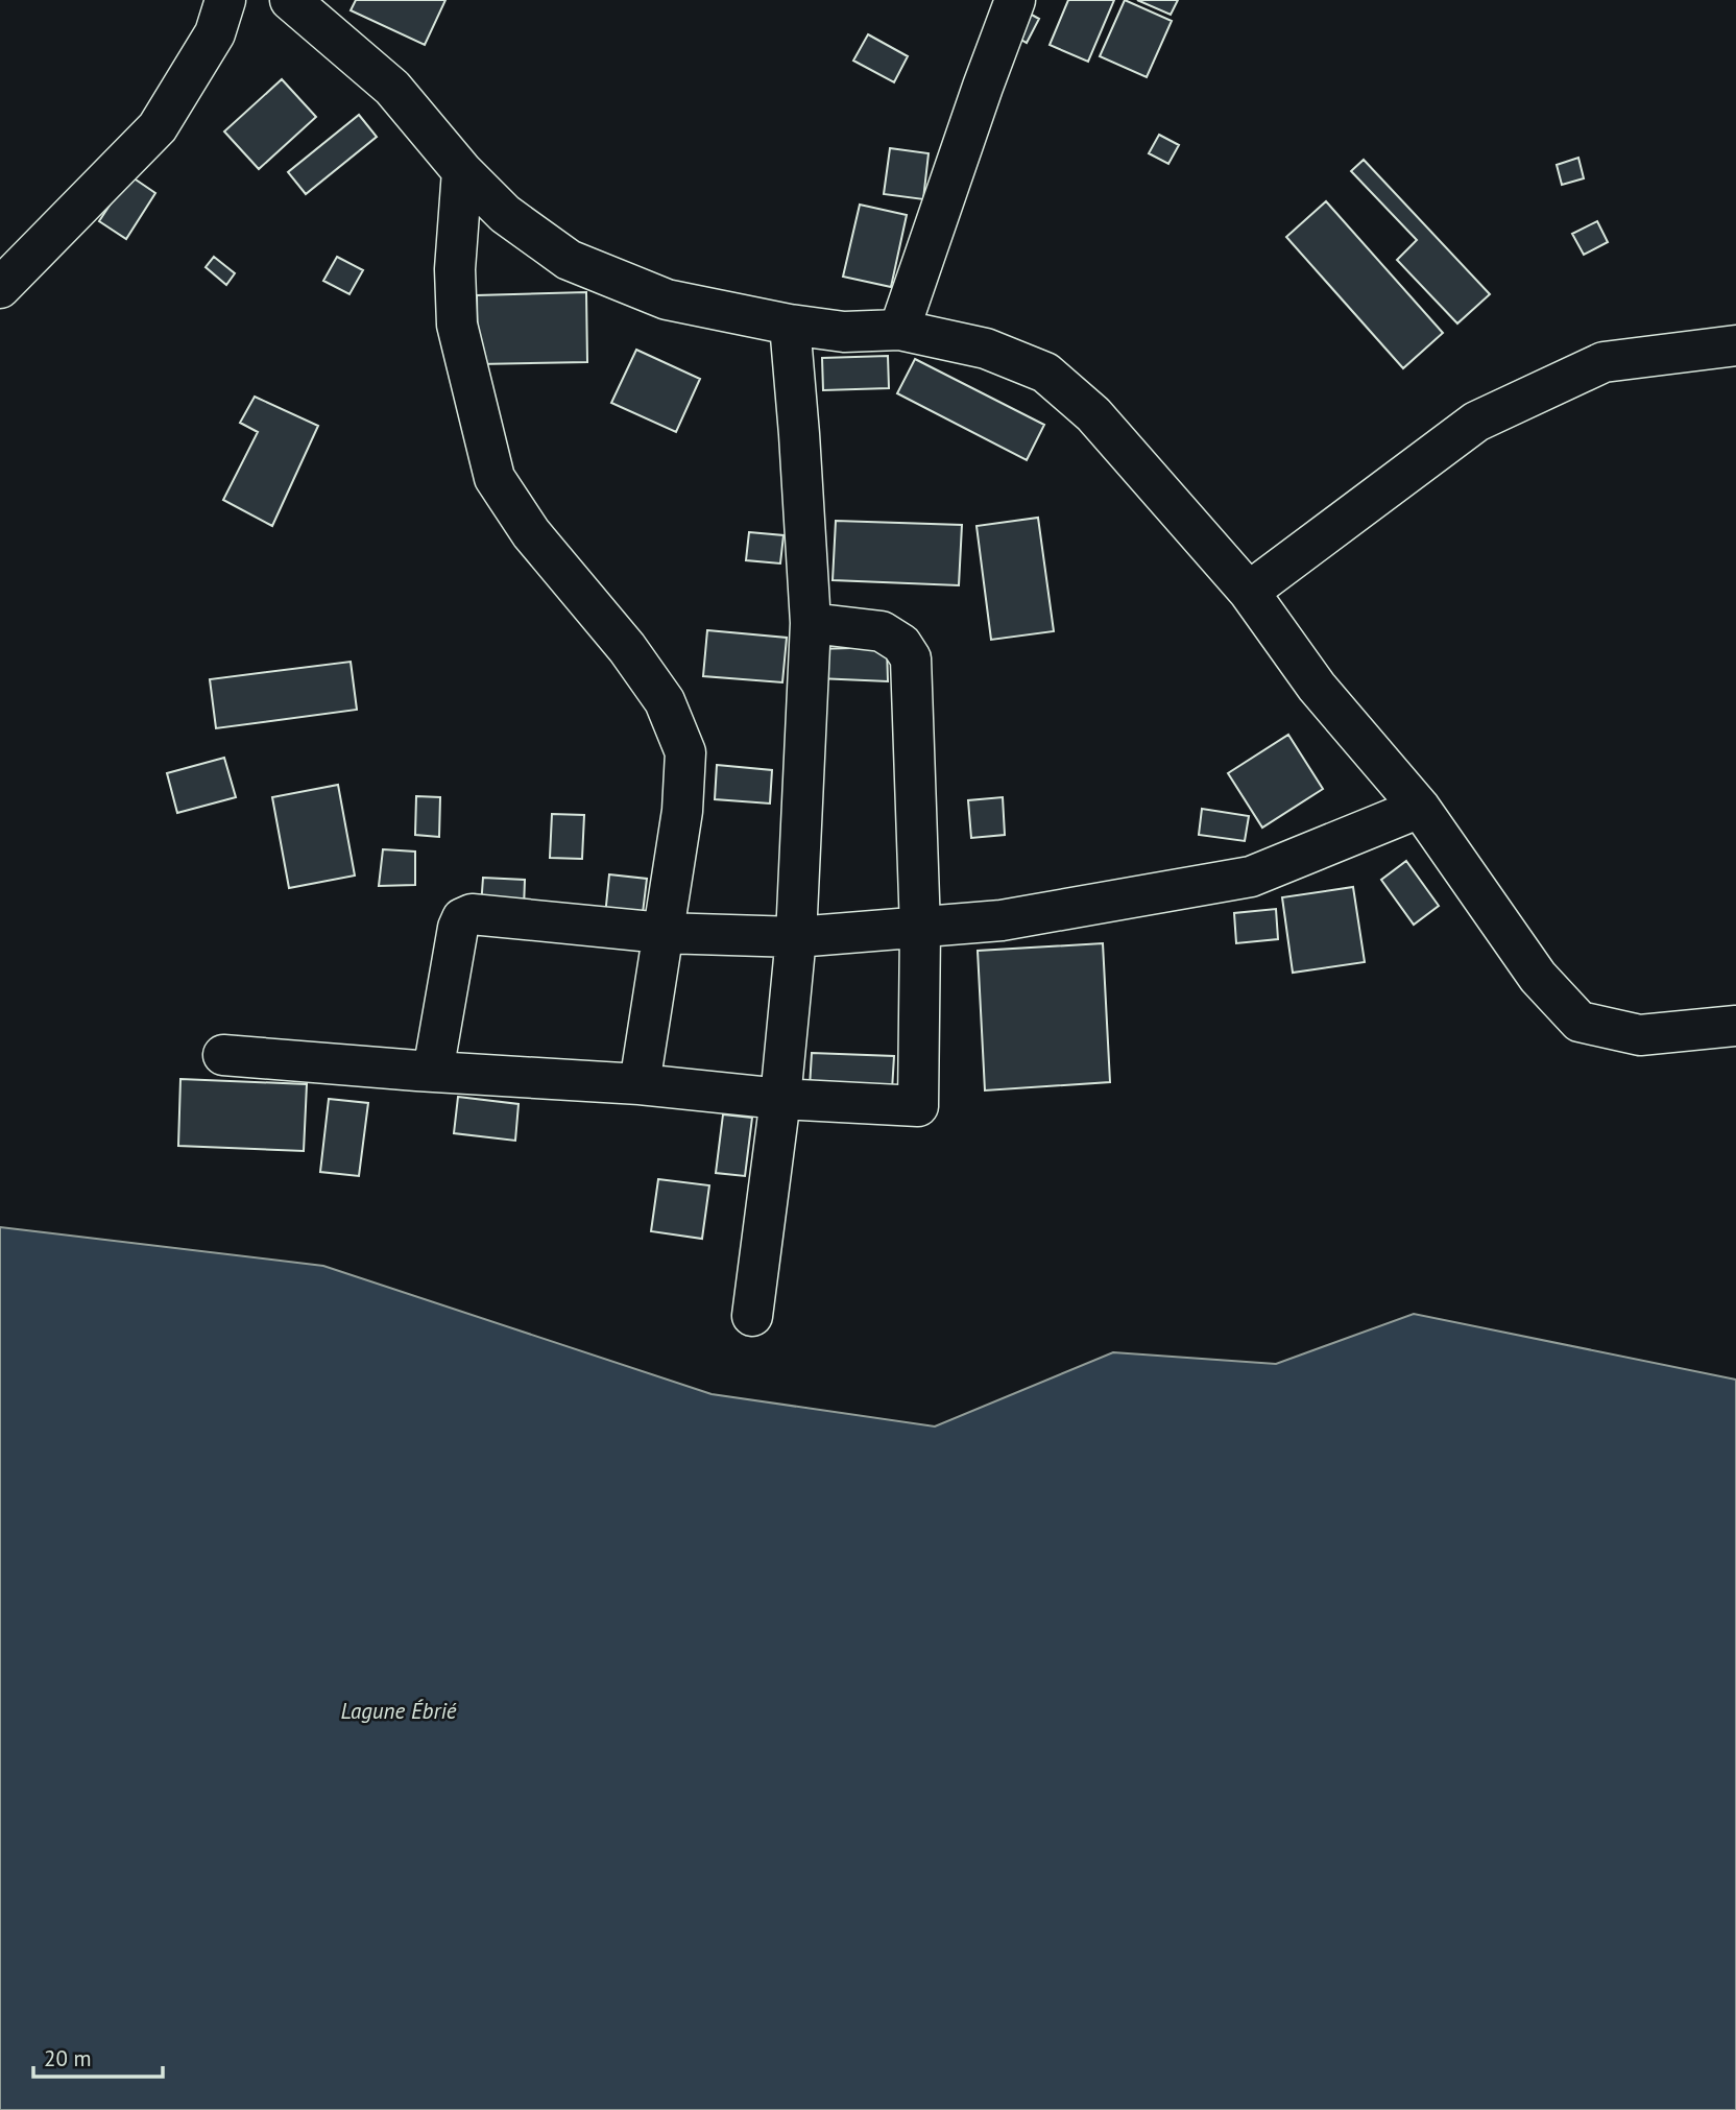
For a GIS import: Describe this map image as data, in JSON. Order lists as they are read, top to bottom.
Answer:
{
  "water": ["Lagune Ébrié"],
  "scale_bar": "20 m"
}
